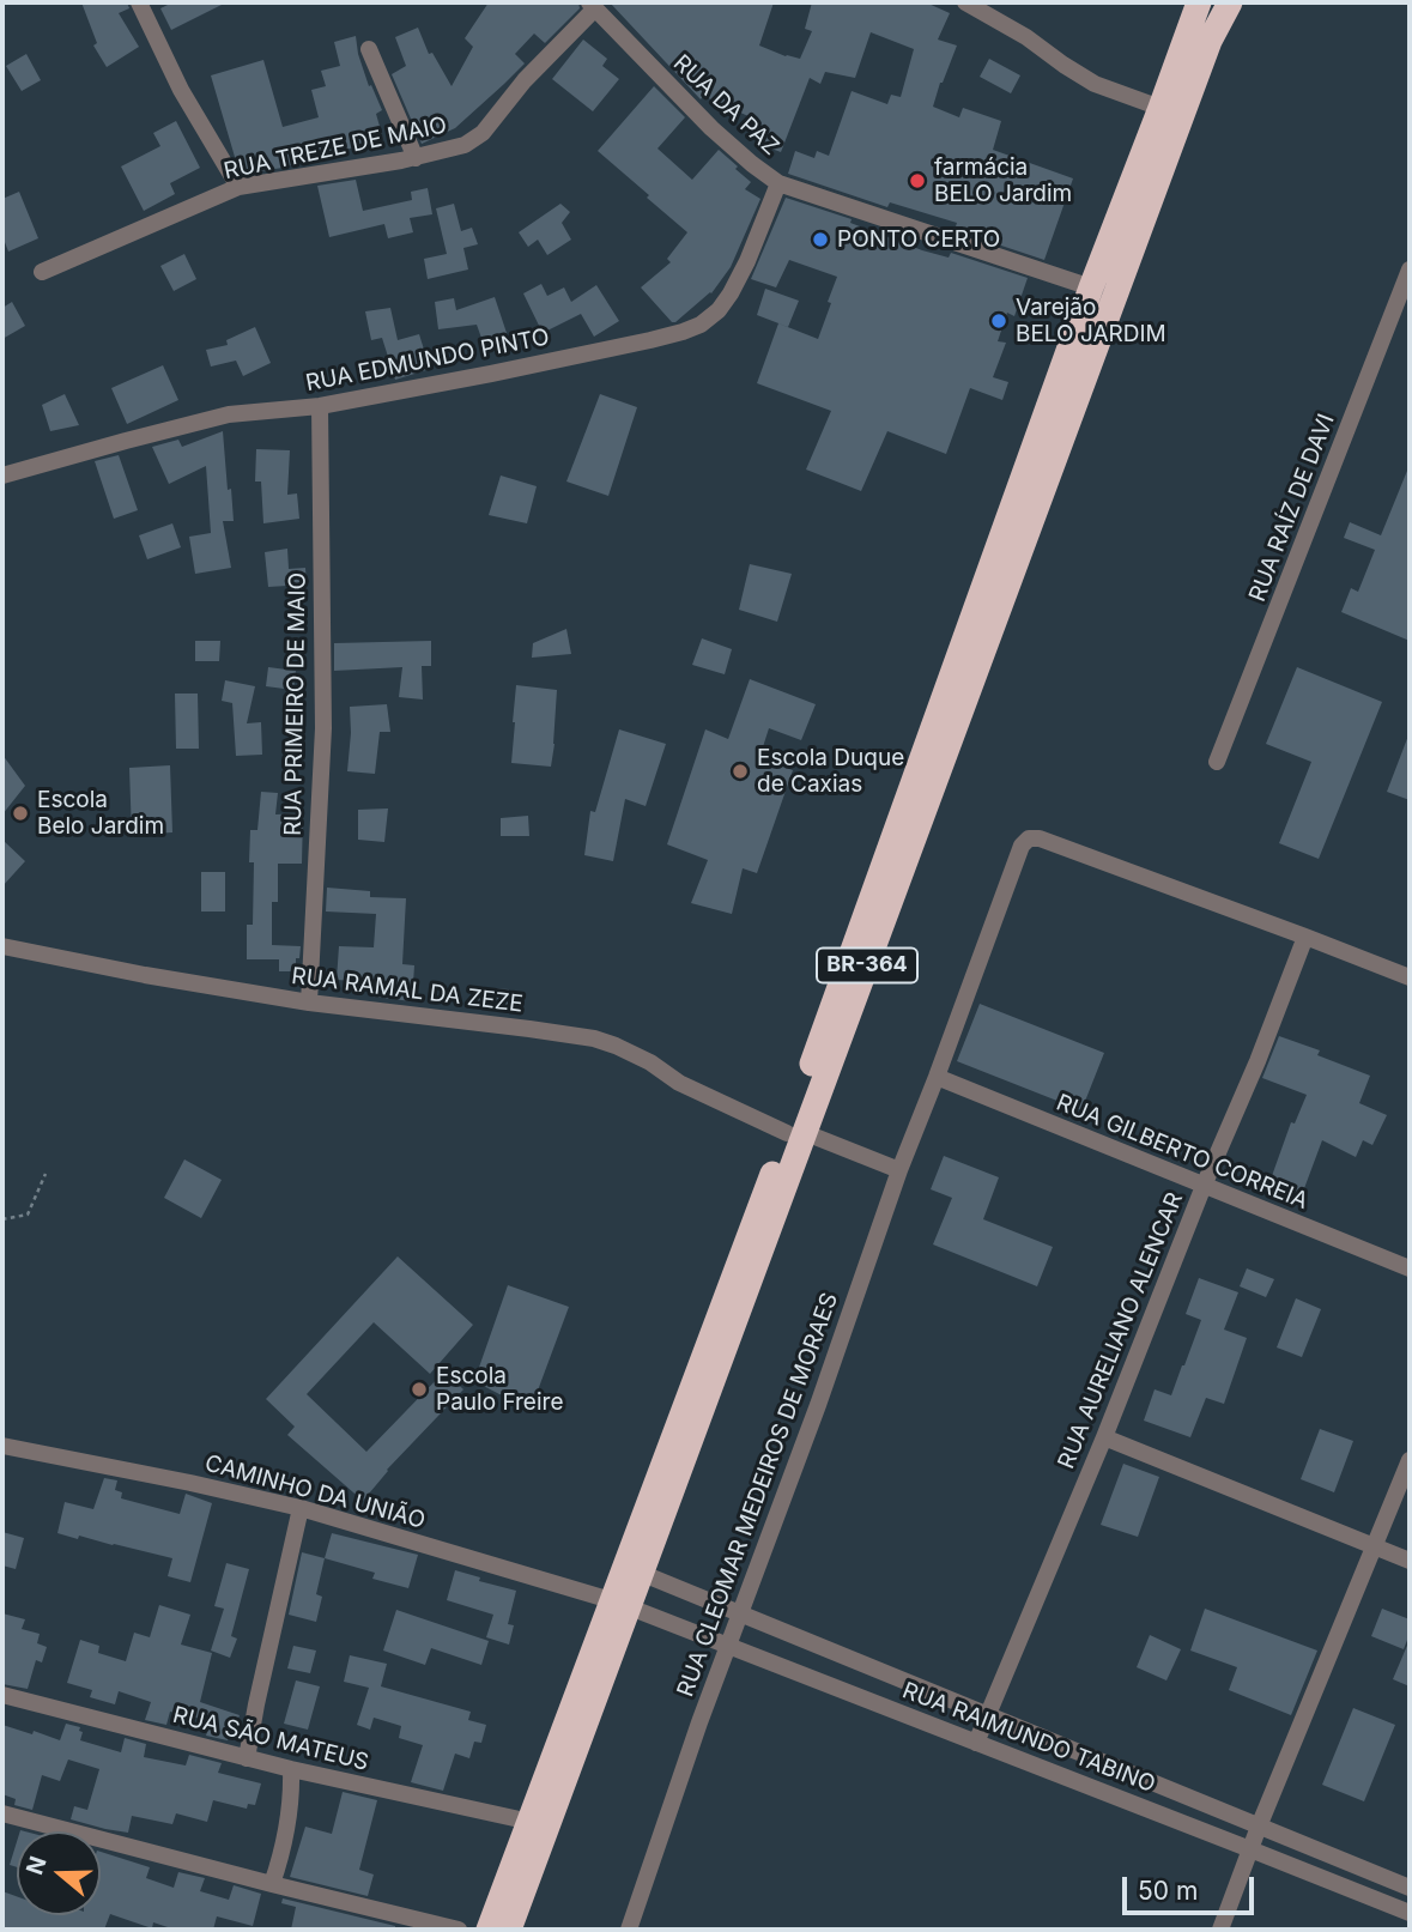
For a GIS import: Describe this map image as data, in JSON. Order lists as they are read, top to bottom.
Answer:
{
  "streets": {
    "highway": ["BR-364"],
    "street": [
      "RUA DA PAZ",
      "RUA TREZE DE MAIO",
      "RUA EDMUNDO PINTO",
      "RUA RAÍZ DE DAVI",
      "RUA PRIMEIRO DE MAIO",
      "RUA RAMAL DA ZEZE",
      "RUA GILBERTO CORREIA",
      "RUA AURELIANO ALENCAR",
      "CAMINHO DA UNIÃO",
      "RUA CLEOMAR MEDEIROS DE MORAES",
      "RUA RAIMUNDO TABINO",
      "RUA SÃO MATEUS"
    ]
  },
  "crossings": [
    ["RUA DA PAZ", "RUA TREZE DE MAIO"],
    ["RUA DA PAZ", "RUA EDMUNDO PINTO"],
    ["RUA DA PAZ", "BR-364"],
    ["RUA EDMUNDO PINTO", "RUA PRIMEIRO DE MAIO"],
    ["RUA PRIMEIRO DE MAIO", "RUA RAMAL DA ZEZE"],
    ["BR-364", "RUA RAMAL DA ZEZE"],
    ["BR-364", "CAMINHO DA UNIÃO"],
    ["BR-364", "RUA RAIMUNDO TABINO"],
    ["BR-364", "RUA SÃO MATEUS"],
    ["RUA RAMAL DA ZEZE", "RUA CLEOMAR MEDEIROS DE MORAES"],
    ["RUA GILBERTO CORREIA", "RUA AURELIANO ALENCAR"],
    ["RUA GILBERTO CORREIA", "RUA CLEOMAR MEDEIROS DE MORAES"],
    ["RUA AURELIANO ALENCAR", "RUA RAIMUNDO TABINO"],
    ["CAMINHO DA UNIÃO", "RUA RAIMUNDO TABINO"],
    ["RUA CLEOMAR MEDEIROS DE MORAES", "RUA RAIMUNDO TABINO"]
  ],
  "places": [
    "farmácia BELO Jardim",
    "PONTO CERTO",
    "Varejão BELO JARDIM",
    "Escola Duque de Caxias",
    "Escola Belo Jardim",
    "Escola Paulo Freire"
  ],
  "scale_bar": "50 m",
  "north": "left"
}
